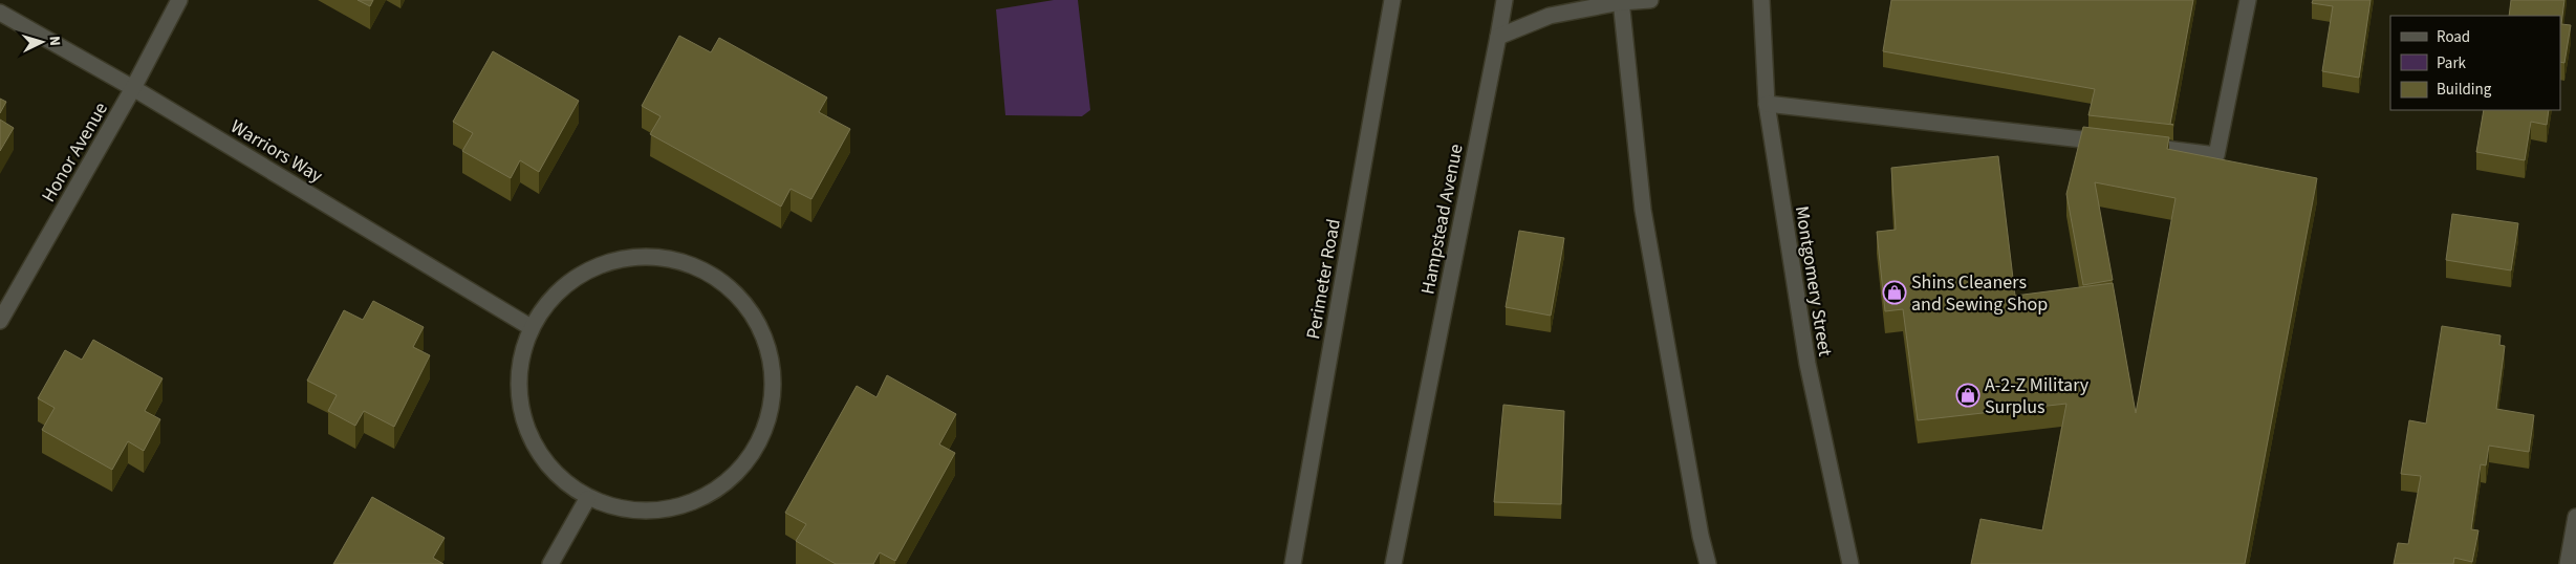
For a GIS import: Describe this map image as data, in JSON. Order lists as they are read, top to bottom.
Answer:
{
  "streets": {
    "street": [
      "Warriors Way",
      "Honor Avenue",
      "Hampstead Avenue",
      "Perimeter Road",
      "Montgomery Street"
    ]
  },
  "crossings": [
    ["Warriors Way", "Honor Avenue"]
  ],
  "places": {
    "shop": ["Shins Cleaners and Sewing Shop", "A-2-Z Military Surplus"]
  },
  "legend": ["Road", "Park", "Building"],
  "north": "right"
}
